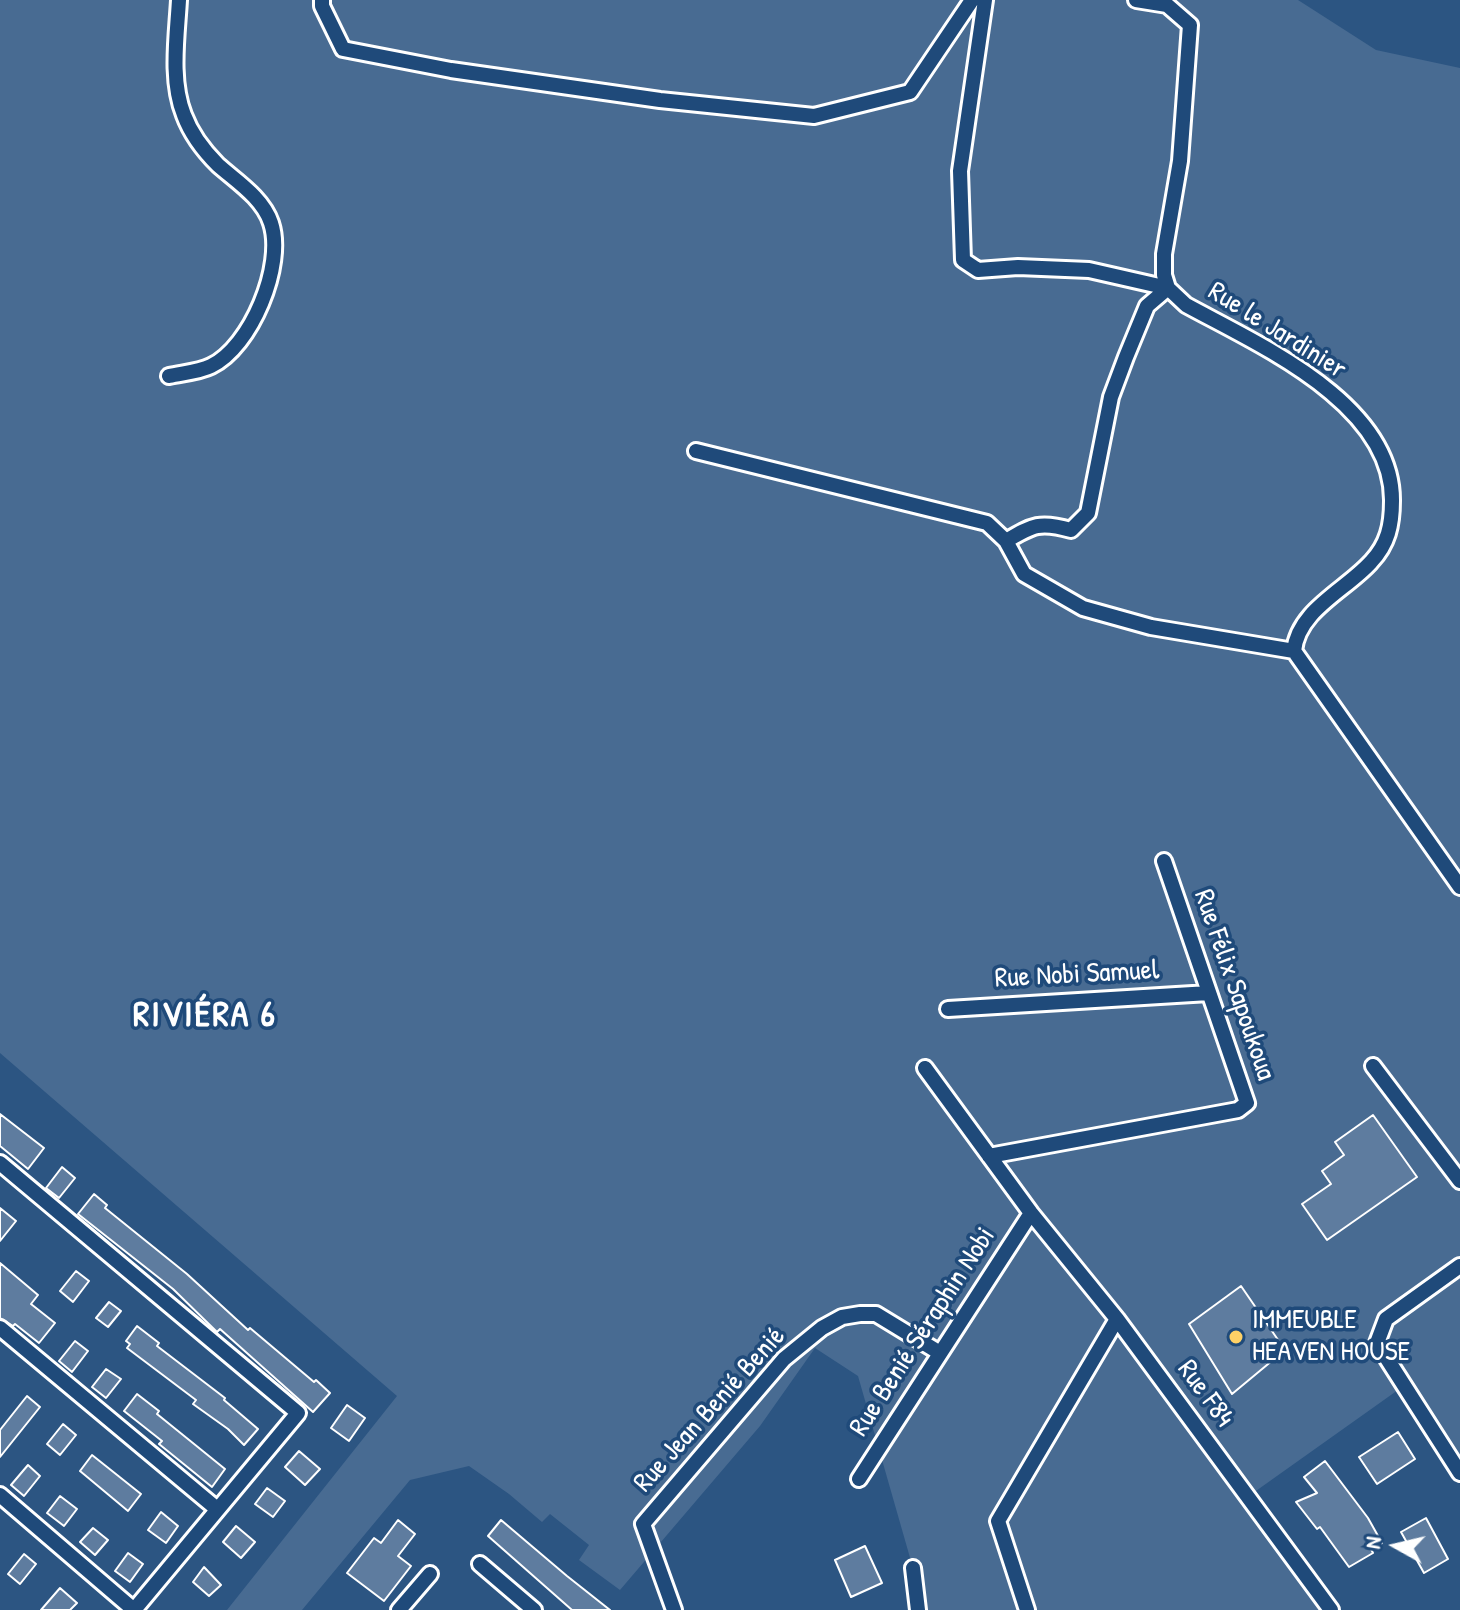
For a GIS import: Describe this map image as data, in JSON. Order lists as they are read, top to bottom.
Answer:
{
  "streets": {
    "street": [
      "Rue le Jardinier",
      "Rue Nobi Samuel",
      "Rue Félix Sapoukoua",
      "Rue Benié Séraphin Nobi",
      "Rue F84",
      "Rue Jean Benié Benié"
    ]
  },
  "crossings": [
    ["Rue Nobi Samuel", "Rue Félix Sapoukoua"],
    ["Rue Félix Sapoukoua", "Rue F84"],
    ["Rue Benié Séraphin Nobi", "Rue F84"],
    ["Rue Benié Séraphin Nobi", "Rue Jean Benié Benié"]
  ],
  "districts": ["RIVIÉRA 6"],
  "places": ["IMMEUBLE HEAVEN HOUSE"],
  "north": "left"
}
